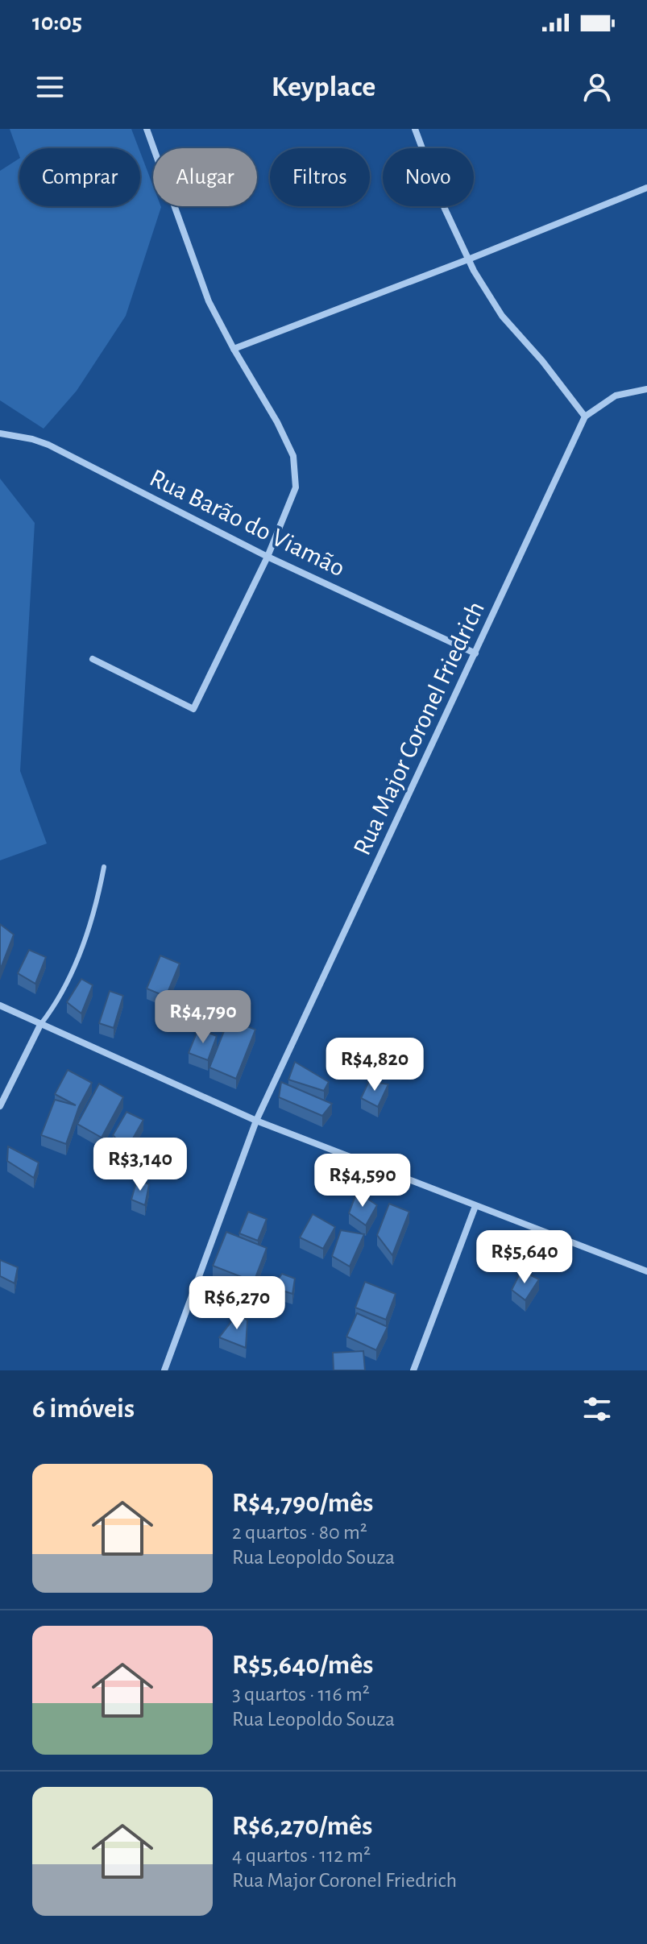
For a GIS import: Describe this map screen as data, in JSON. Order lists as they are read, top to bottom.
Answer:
{
  "streets": {
    "street": ["Rua Barão do Viamão", "Rua Major Coronel Friedrich"]
  },
  "crossings": [
    ["Rua Barão do Viamão", "Rua Major Coronel Friedrich"]
  ],
  "page": {
    "status": "10:05",
    "header": "Keyplace",
    "chip": [
      "Comprar",
      "Alugar",
      "Filtros",
      "Novo"
    ],
    "price": [
      "R$4,790",
      "R$4,820",
      "R$3,140",
      "R$4,590",
      "R$5,640",
      "R$6,270"
    ],
    "heading": "6 imóveis",
    "list": [
      {
        "name": "R$4,790/mês",
        "note": "2 quartos · 80 m² · Rua Leopoldo Souza"
      },
      {
        "name": "R$5,640/mês",
        "note": "3 quartos · 116 m² · Rua Leopoldo Souza"
      },
      {
        "name": "R$6,270/mês",
        "note": "4 quartos · 112 m² · Rua Major Coronel Friedrich"
      }
    ]
  }
}
